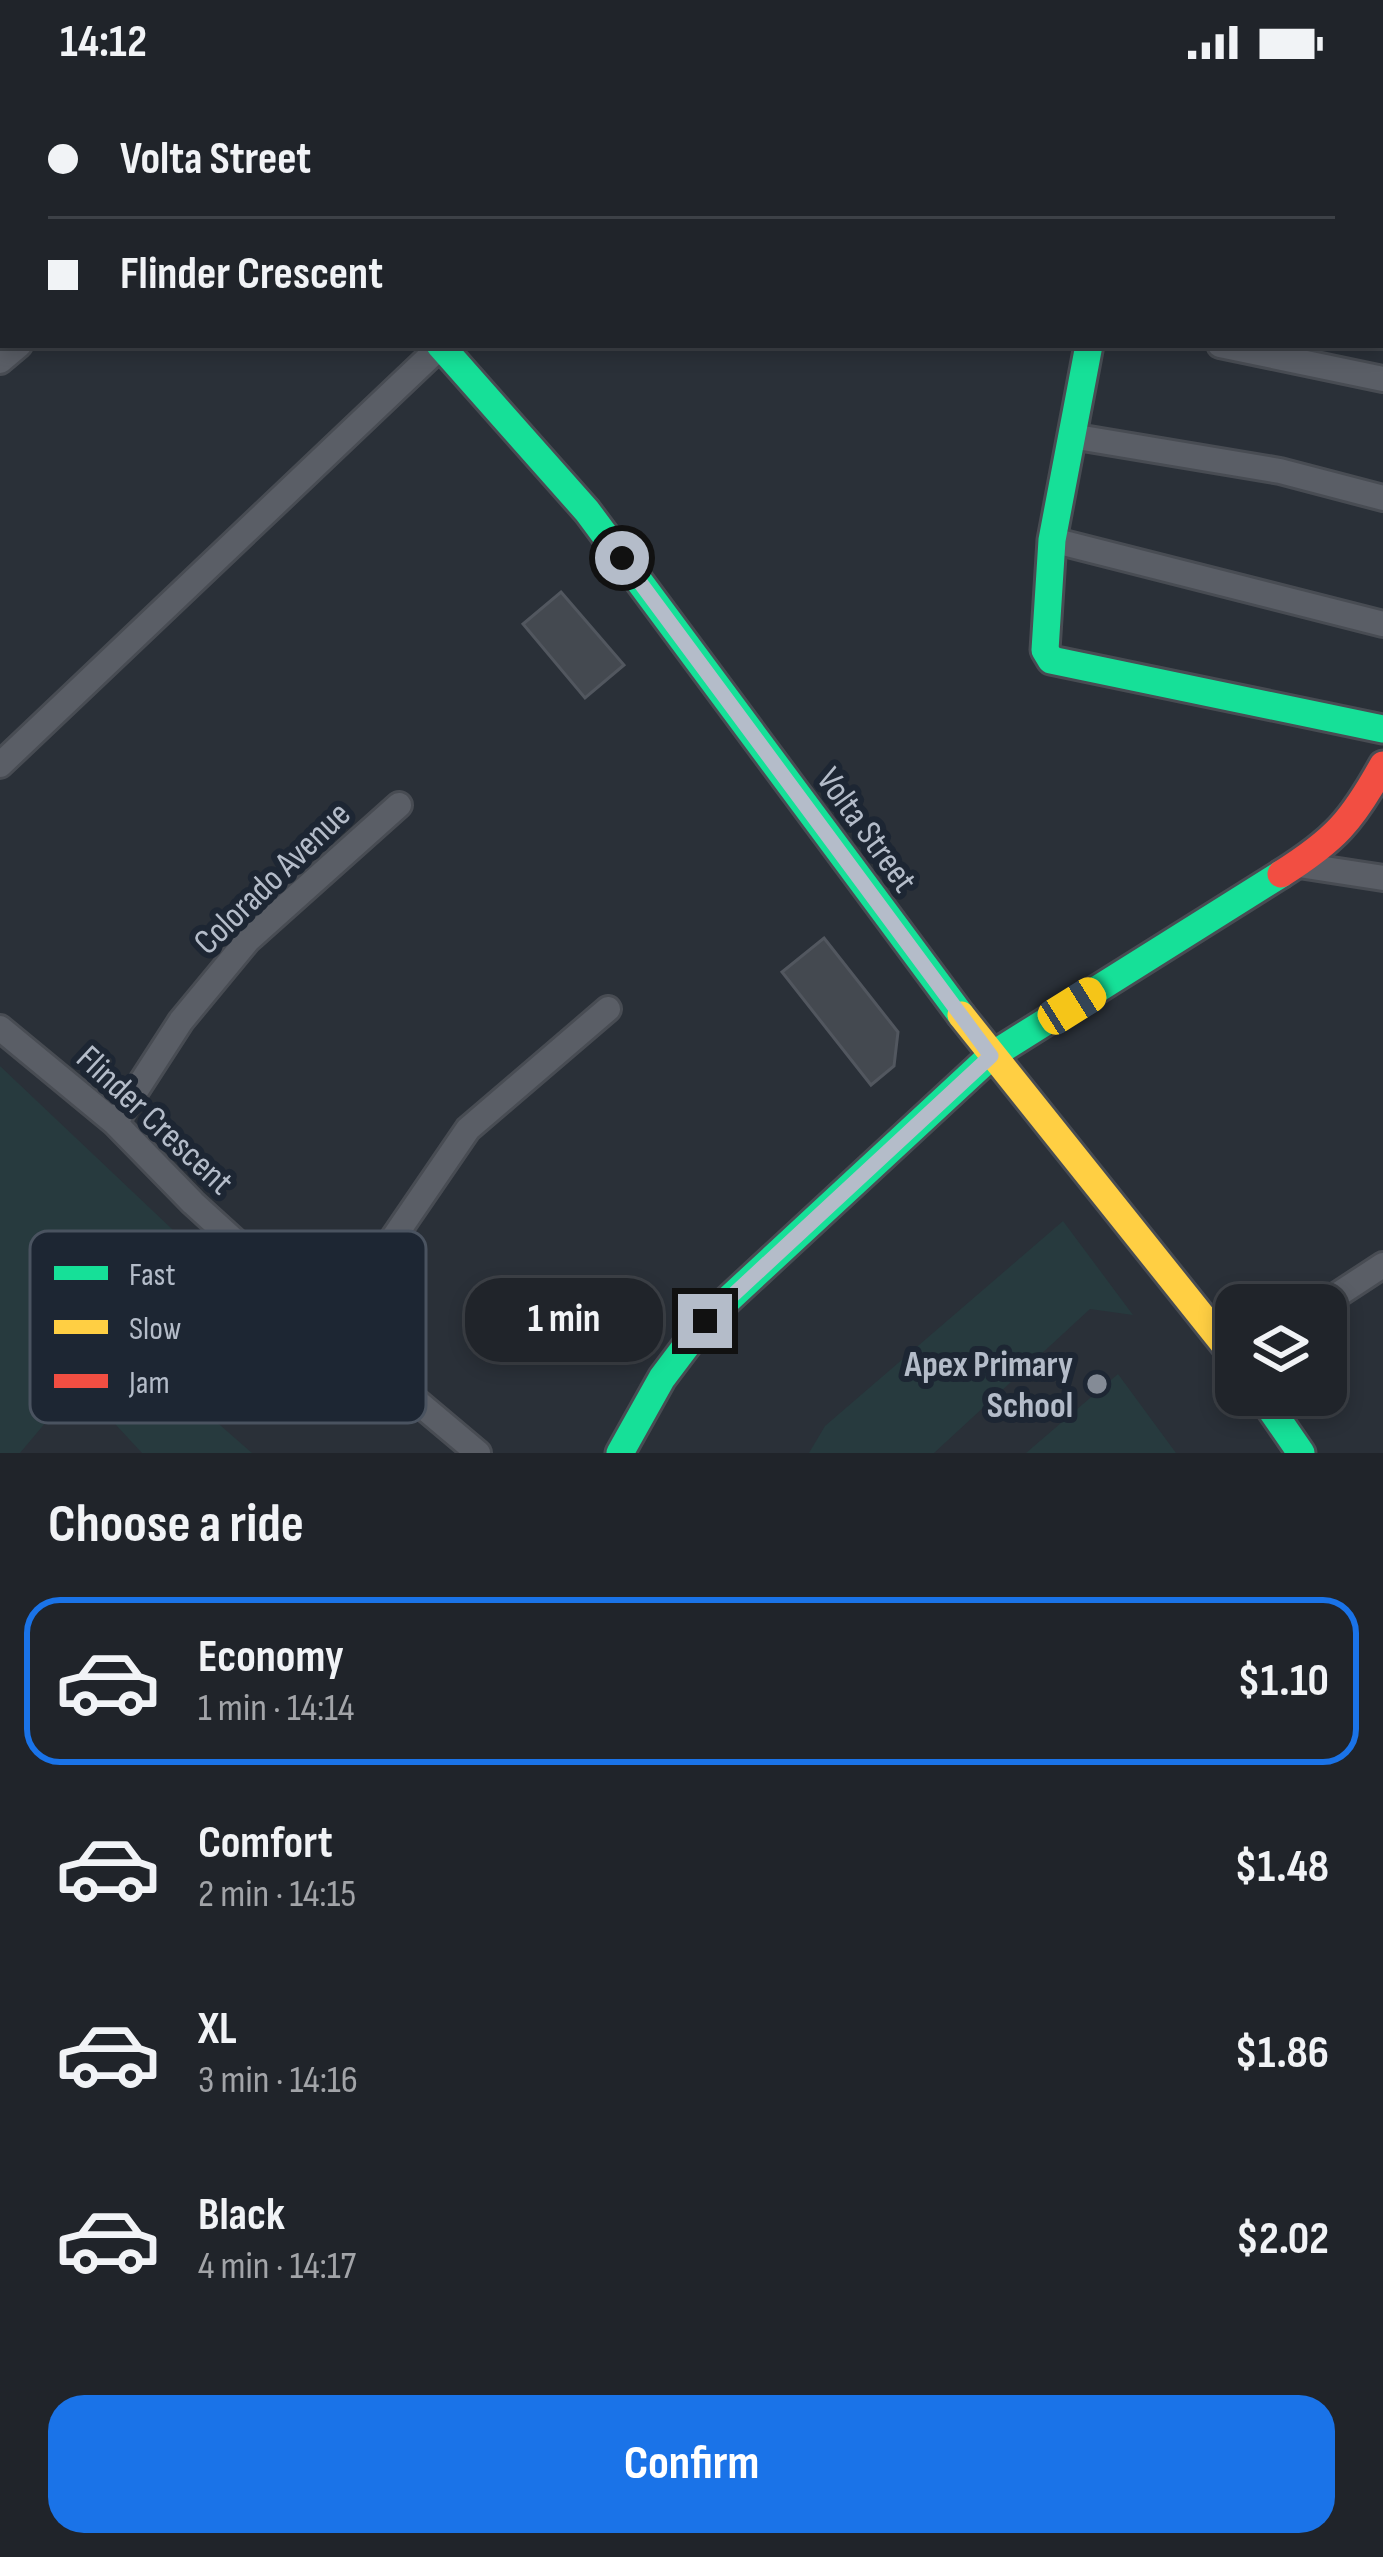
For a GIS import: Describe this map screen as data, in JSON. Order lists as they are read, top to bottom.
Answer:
{
  "streets": {
    "street": ["Volta Street", "Colorado Avenue", "Flinder Crescent"]
  },
  "crossings": [
    ["Colorado Avenue", "Flinder Crescent"]
  ],
  "places": ["Apex Primary School"],
  "legend": ["Fast", "Slow", "Jam"],
  "page": {
    "status": "14:12",
    "banner": ["Volta Street", "Flinder Crescent"],
    "bubble": "1 min",
    "heading": "Choose a ride",
    "list": [
      {
        "name": "Economy",
        "note": "1 min · 14:14",
        "value": "$1.10"
      },
      {
        "name": "Comfort",
        "note": "2 min · 14:15",
        "value": "$1.48"
      },
      {
        "name": "XL",
        "note": "3 min · 14:16",
        "value": "$1.86"
      },
      {
        "name": "Black",
        "note": "4 min · 14:17",
        "value": "$2.02"
      }
    ],
    "buttons": "Confirm"
  }
}
